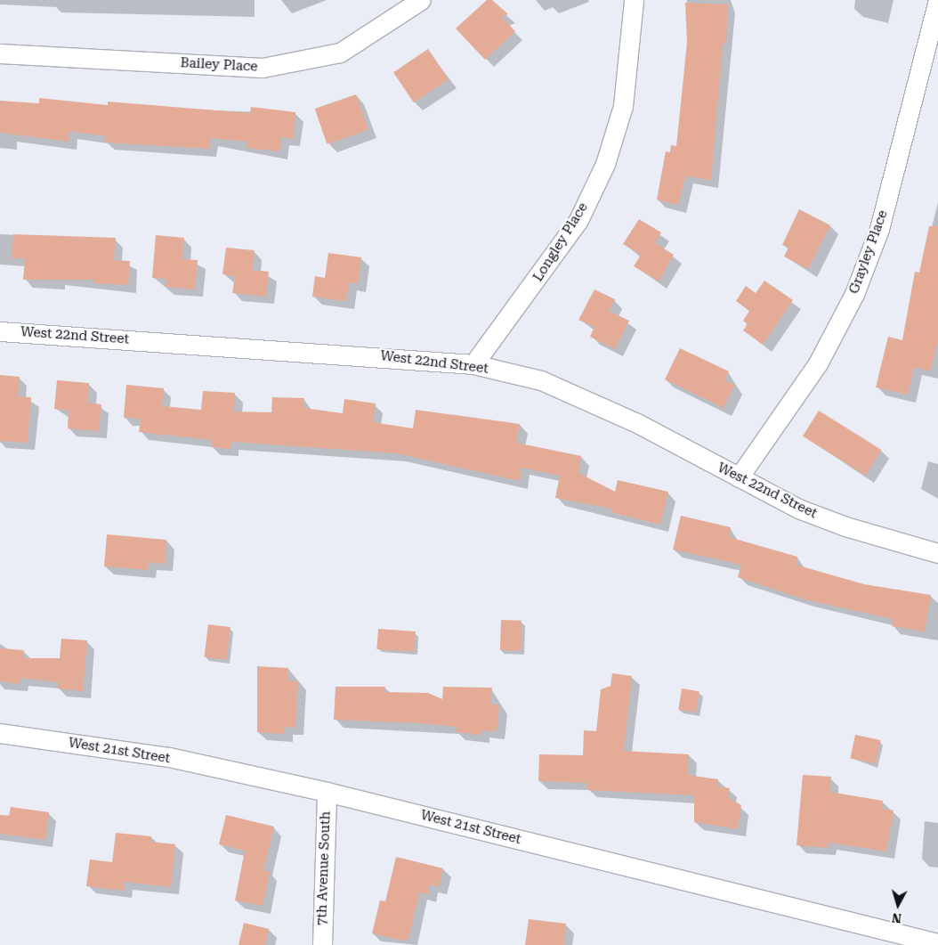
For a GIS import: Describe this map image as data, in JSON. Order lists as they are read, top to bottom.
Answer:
{
  "streets": {
    "street": [
      "Bailey Place",
      "Longley Place",
      "Grayley Place",
      "West 22nd Street",
      "West 21st Street",
      "7th Avenue South"
    ]
  },
  "crossings": [
    ["Longley Place", "West 22nd Street"],
    ["Grayley Place", "West 22nd Street"],
    ["West 21st Street", "7th Avenue South"]
  ],
  "north": "bottom"
}
